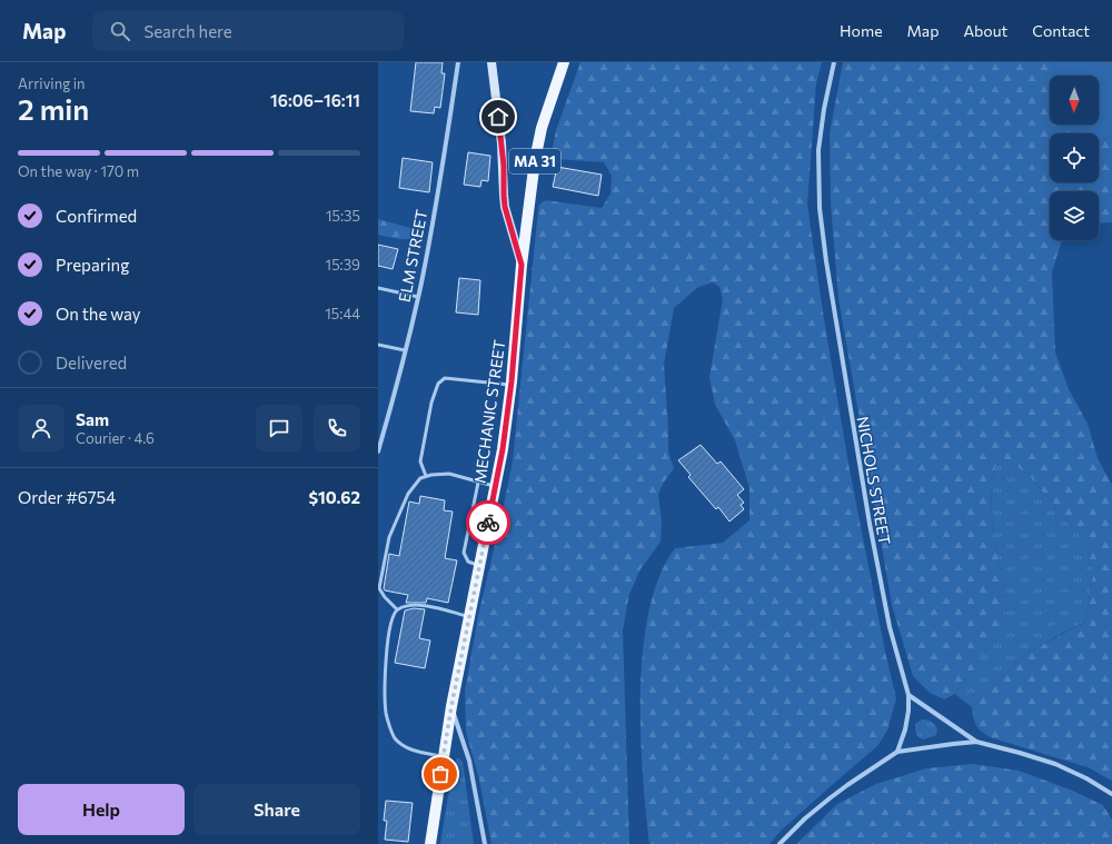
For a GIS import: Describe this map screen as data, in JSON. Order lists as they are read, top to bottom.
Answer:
{
  "streets": {
    "main road": ["MA 31", "MECHANIC STREET"],
    "street": ["ELM STREET", "NICHOLS STREET"]
  },
  "north": "bottom",
  "page": {
    "header": "Map",
    "search": "Search here",
    "nav": [
      "Home",
      "Map",
      "About",
      "Contact"
    ],
    "heading": ["2 min", "Arriving in", "16:06–16:11"],
    "panel": [
      "Sam",
      "Courier · 4.6",
      "Order #6754",
      "$10.62"
    ],
    "bar": "On the way · 170 m",
    "list": [
      ["Confirmed", "15:35"],
      ["Preparing", "15:39"],
      ["On the way", "15:44"],
      "Delivered"
    ],
    "buttons": ["Help", "Share"]
  }
}
